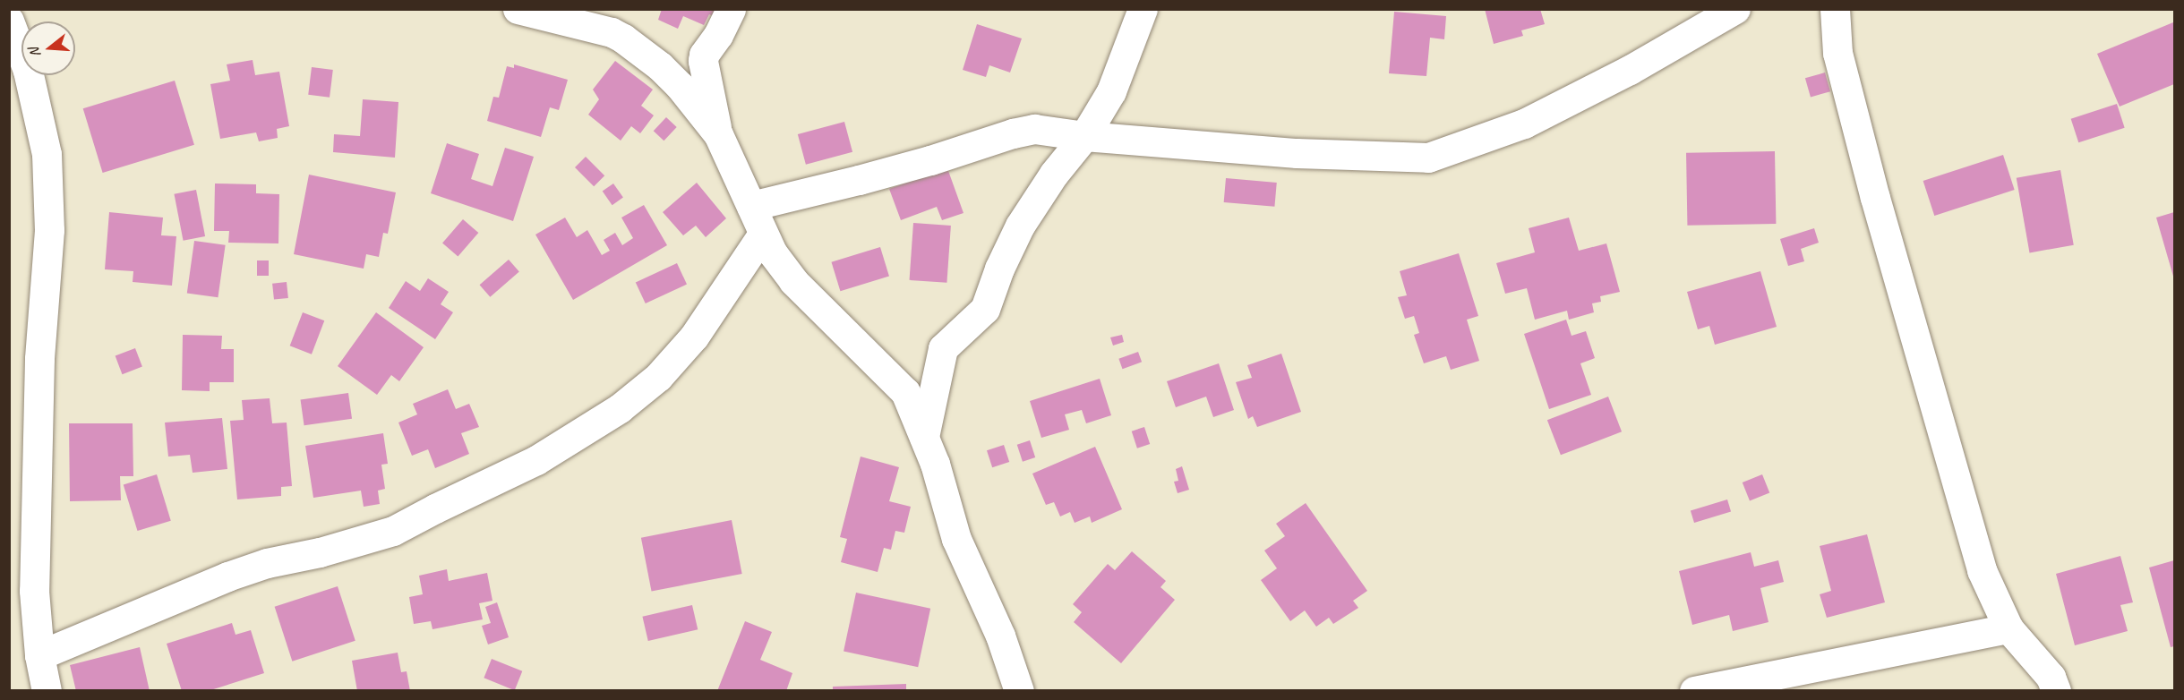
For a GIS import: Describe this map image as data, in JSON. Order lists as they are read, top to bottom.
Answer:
{
  "north": "left"
}
